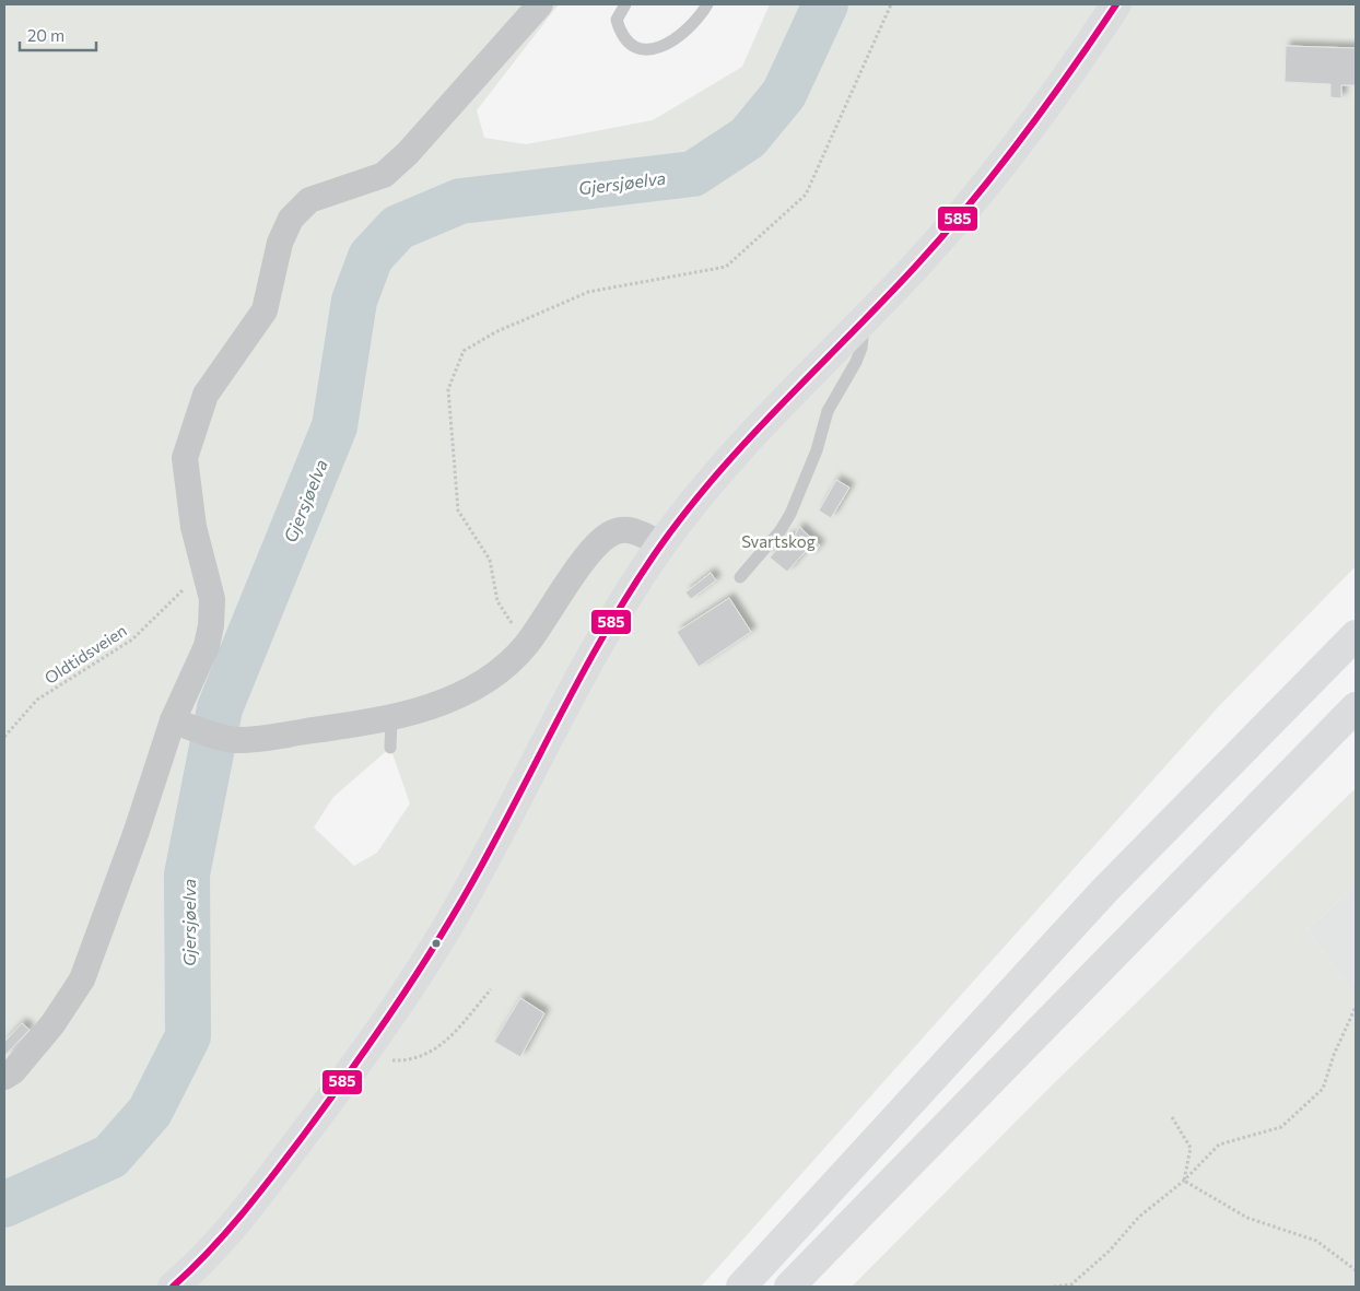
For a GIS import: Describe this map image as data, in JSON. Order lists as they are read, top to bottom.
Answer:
{
  "streets": {
    "path": ["Oldtidsveien"]
  },
  "water": ["Gjersjøelva"],
  "parks": ["Svartskog"],
  "lines": ["transit line 585"],
  "scale_bar": "20 m"
}
